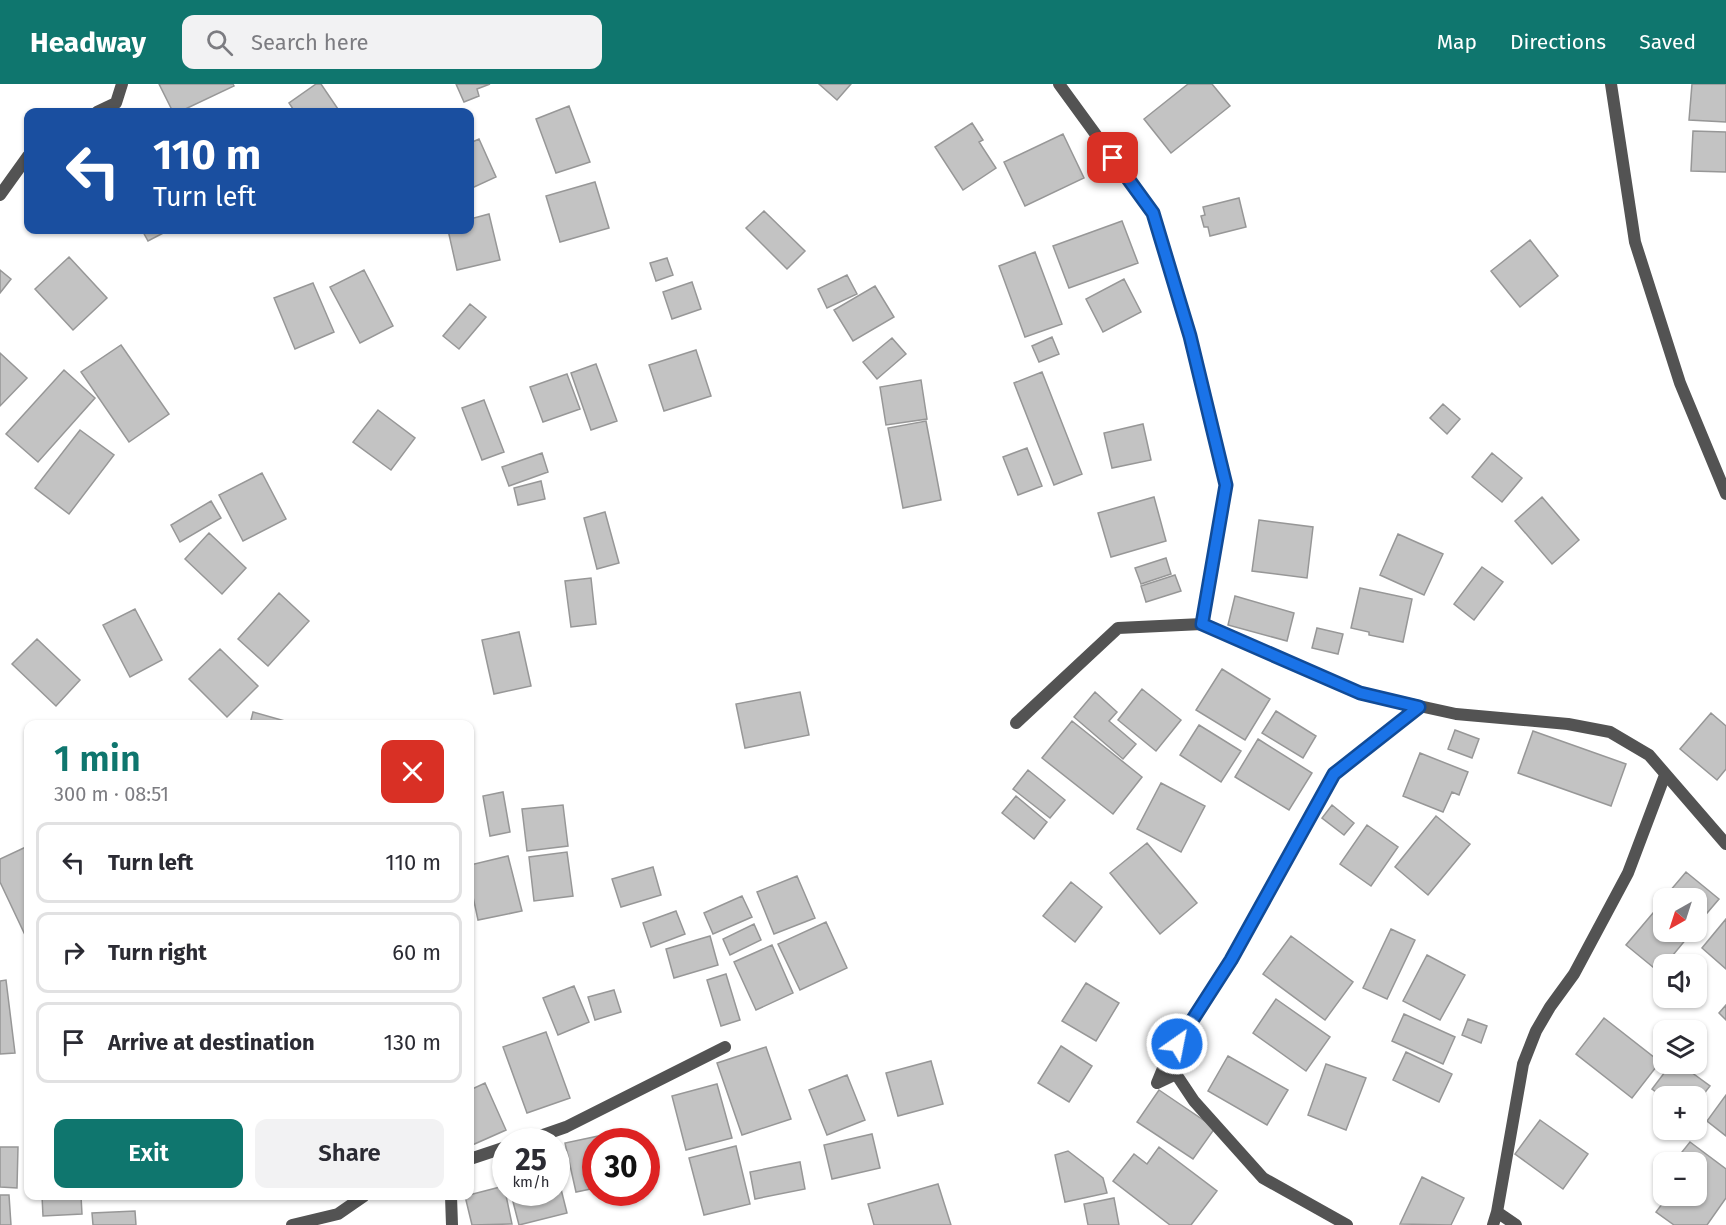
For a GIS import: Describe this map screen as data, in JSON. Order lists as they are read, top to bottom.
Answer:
{
  "north": "bottom left",
  "page": {
    "header": "Headway",
    "search": "Search here",
    "nav": ["Map", "Directions", "Saved"],
    "turn": ["110 m", "Turn left"],
    "heading": ["1 min", "300 m · 08:51"],
    "list": [
      {
        "name": "Turn left",
        "value": "110 m"
      },
      {
        "name": "Turn right",
        "value": "60 m"
      },
      {
        "name": "Arrive at destination",
        "value": "130 m"
      }
    ],
    "map_buttons": ["+", "−"],
    "buttons": ["Exit", "Share"],
    "speed": "25 km/h",
    "limit": "30"
  }
}
